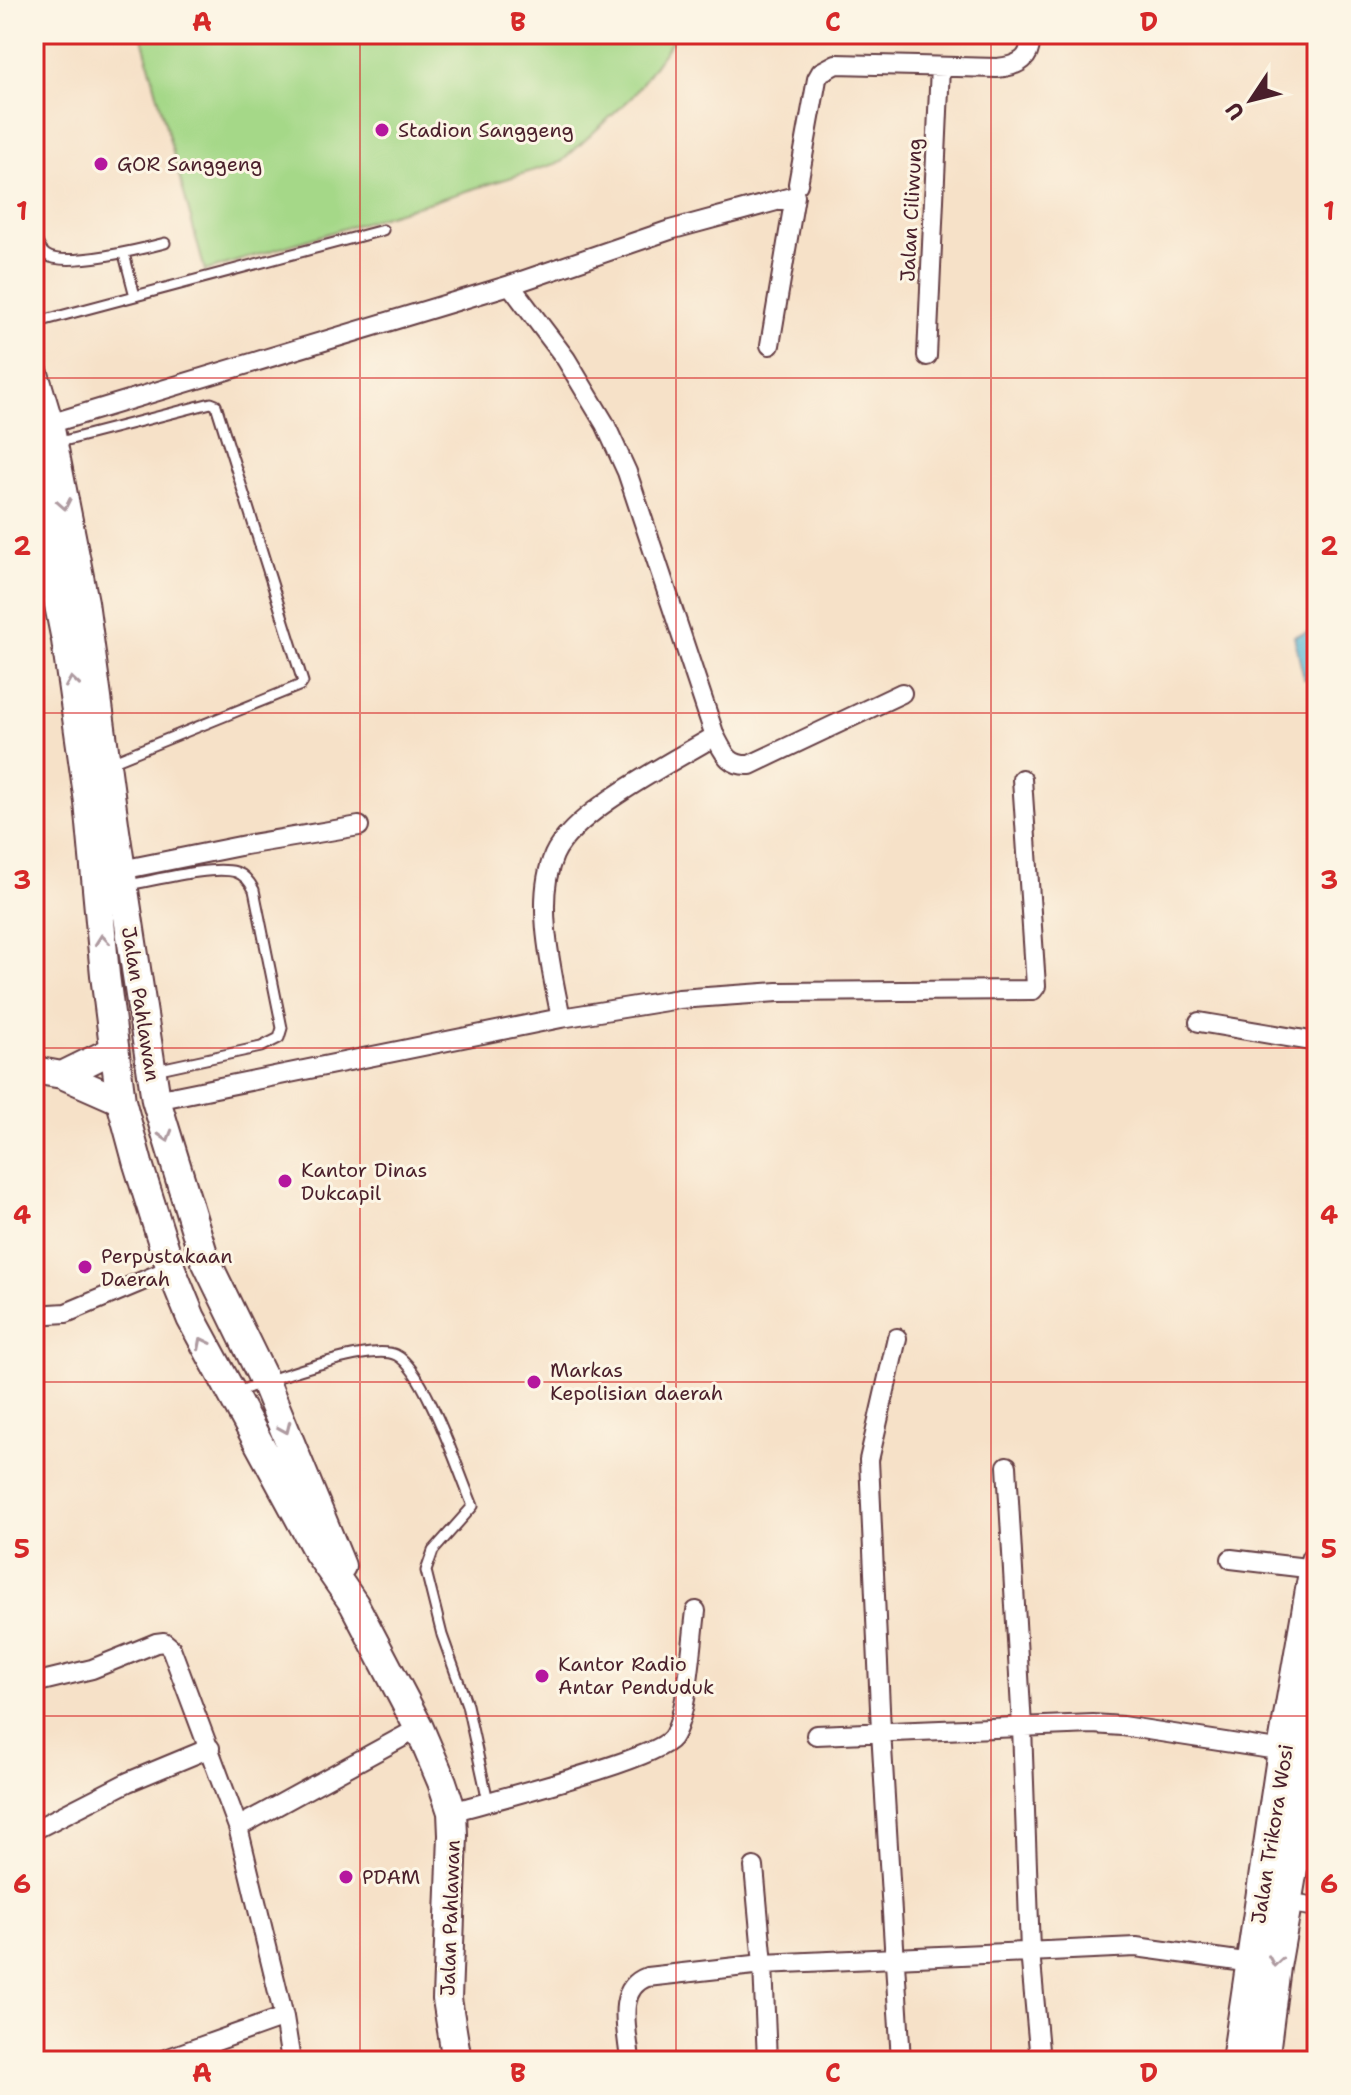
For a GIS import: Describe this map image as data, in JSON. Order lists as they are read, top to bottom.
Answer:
{
  "streets": {
    "highway": ["Jalan Trikora Wosi"],
    "main road": ["Jalan Pahlawan"],
    "street": ["Jalan Ciliwung"]
  },
  "places": [
    "Stadion Sanggeng",
    "GOR Sanggeng",
    "Kantor Dinas Dukcapil",
    "Perpustakaan Daerah",
    "Markas Kepolisian daerah",
    "Kantor Radio Antar Penduduk",
    "PDAM"
  ],
  "north": "bottom left",
  "grid": {
    "columns": [
      "A",
      "B",
      "C",
      "D"
    ],
    "rows": [
      "1",
      "2",
      "3",
      "4",
      "5",
      "6"
    ]
  }
}
